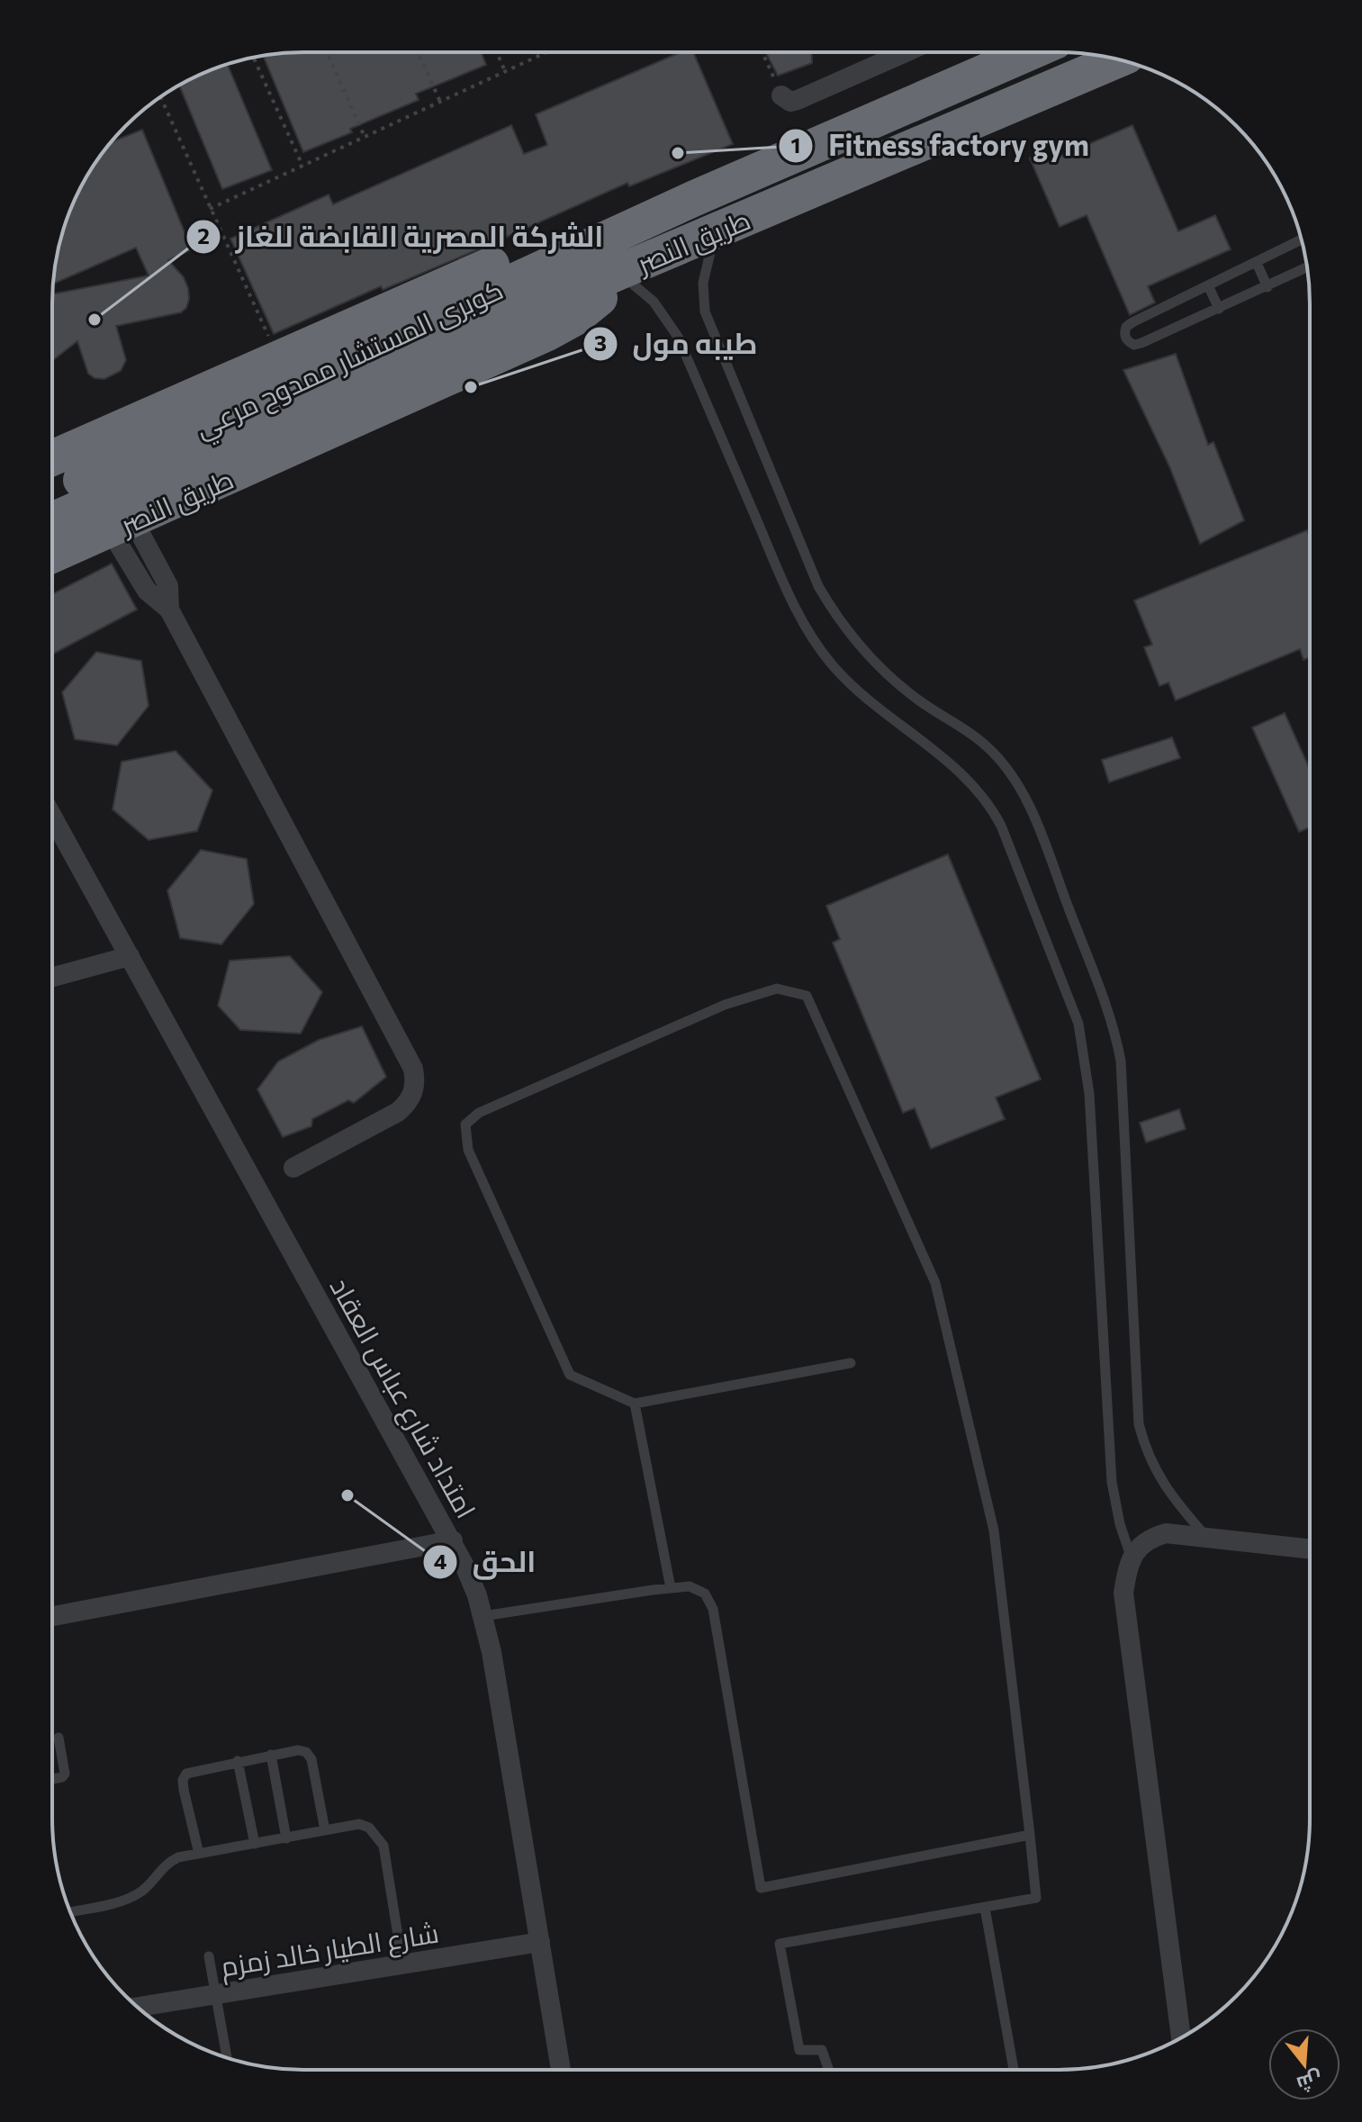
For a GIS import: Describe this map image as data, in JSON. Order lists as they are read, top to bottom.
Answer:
{
  "streets": {
    "highway": ["طريق النصر", "كوبرى المستشار ممدوح مرعي"],
    "street": ["امتداد شارع عباس العقاد", "شارع الطيار خالد زمزم"]
  },
  "crossings": [
    ["طريق النصر", "كوبرى المستشار ممدوح مرعي"],
    ["امتداد شارع عباس العقاد", "شارع الطيار خالد زمزم"]
  ],
  "places": [
    "Fitness factory gym",
    "الشركة المصرية القابضة للغاز",
    "طيبه مول",
    "الحق"
  ],
  "north": "bottom"
}
